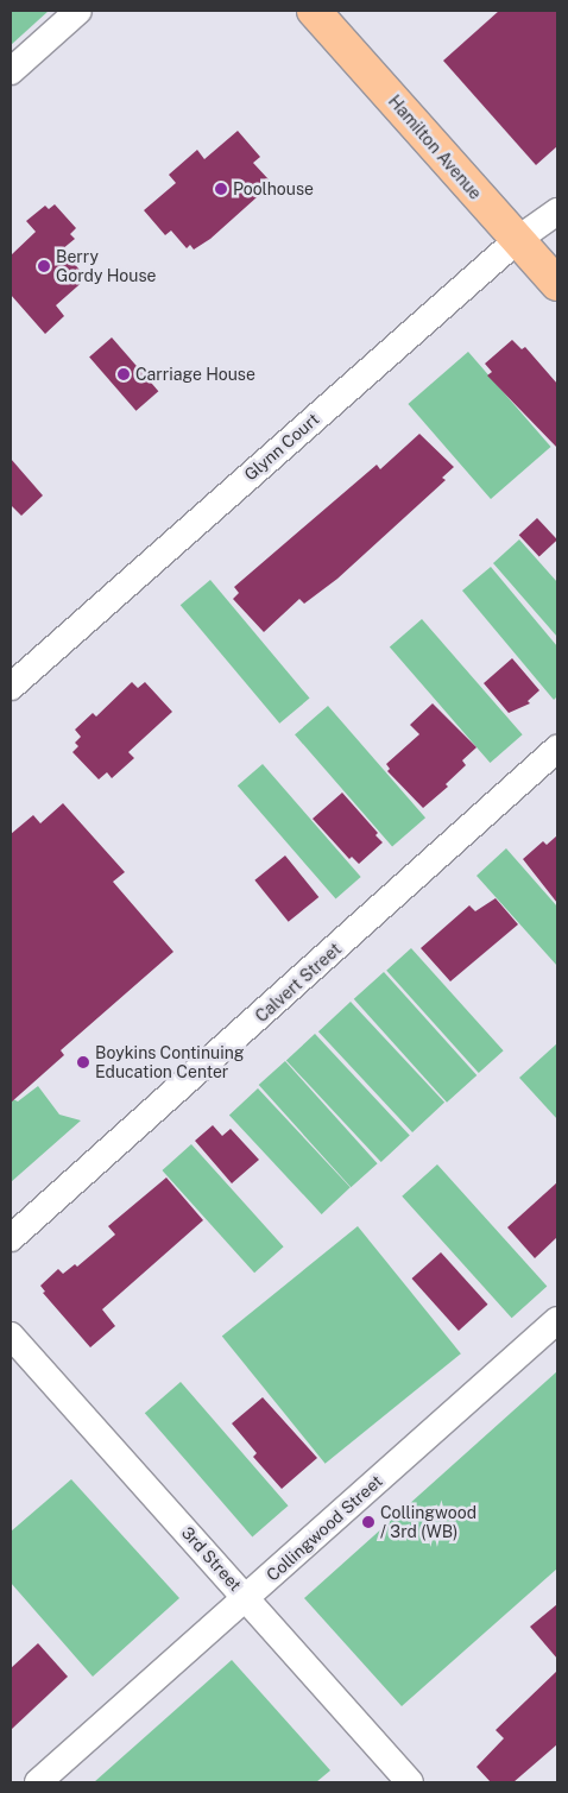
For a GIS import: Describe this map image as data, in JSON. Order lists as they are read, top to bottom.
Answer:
{
  "streets": {
    "main road": ["Hamilton Avenue"],
    "street": [
      "Glynn Court",
      "Calvert Street",
      "Collingwood Street",
      "3rd Street"
    ]
  },
  "crossings": [
    ["Hamilton Avenue", "Glynn Court"],
    ["Collingwood Street", "3rd Street"]
  ],
  "places": [
    "Poolhouse",
    "Berry Gordy House",
    "Carriage House",
    "Boykins Continuing Education Center",
    "Collingwood / 3rd (WB)"
  ]
}
